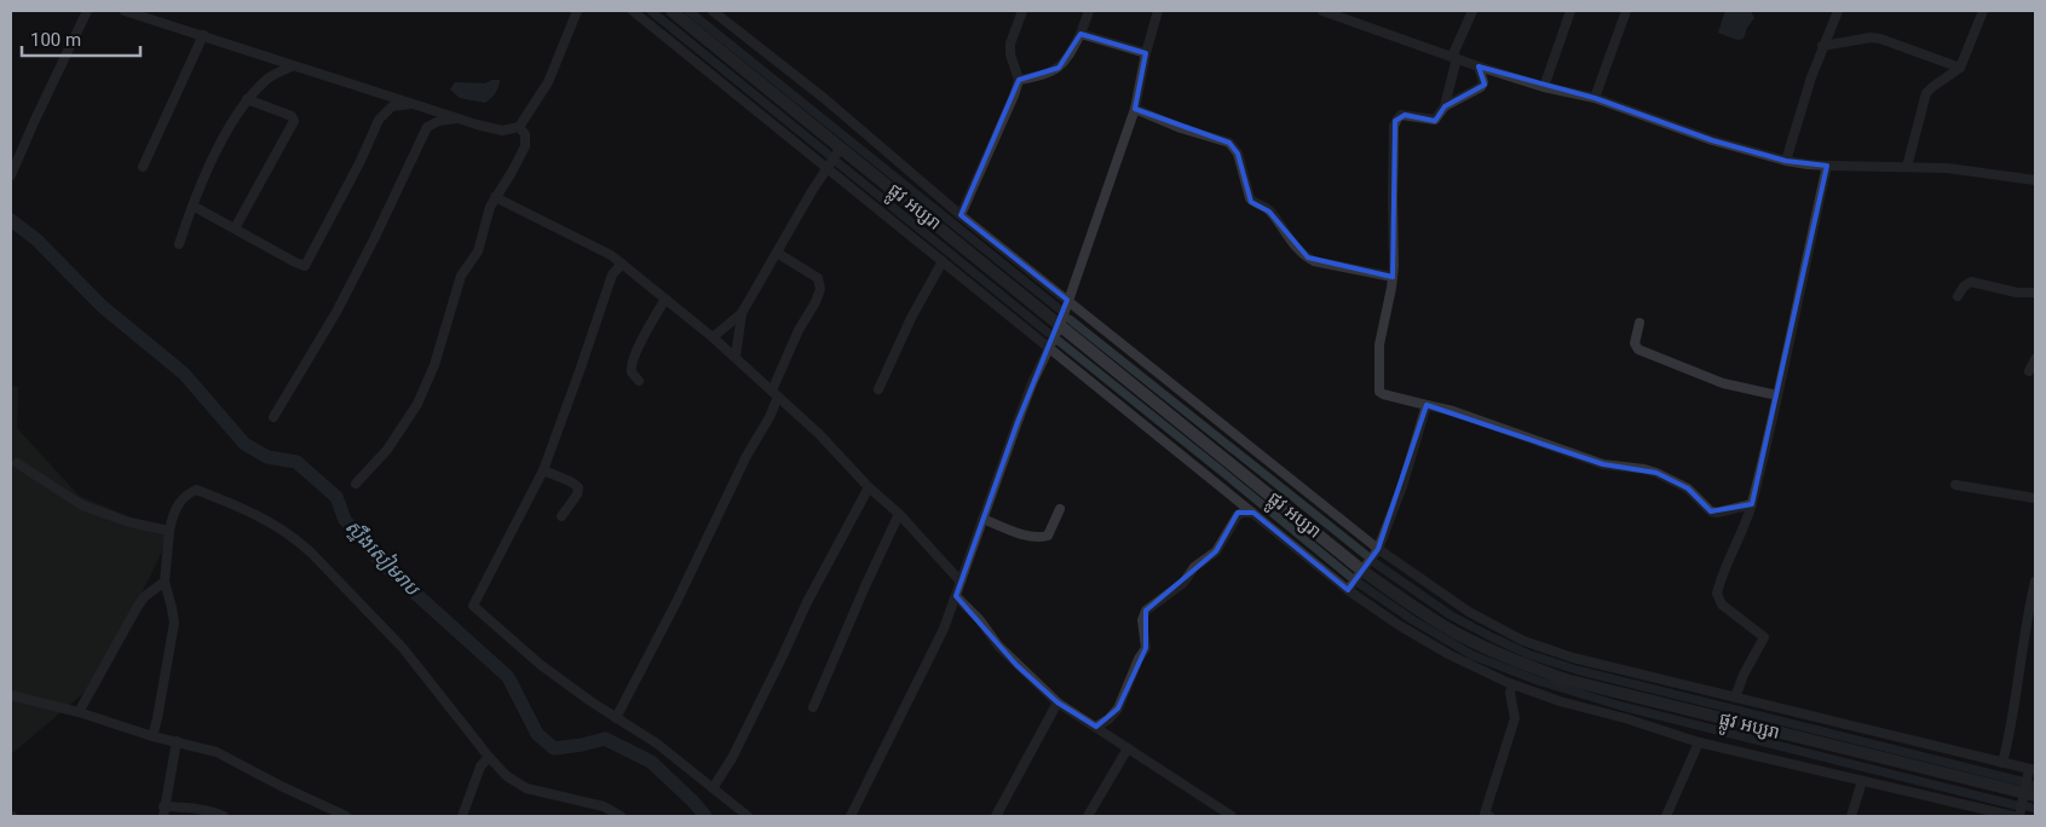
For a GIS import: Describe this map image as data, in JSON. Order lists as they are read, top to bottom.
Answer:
{
  "streets": {
    "street": ["ផ្លូវ អប្សរា"]
  },
  "water": ["ស្ទឹងសៀមរាប"],
  "scale_bar": "100 m"
}
